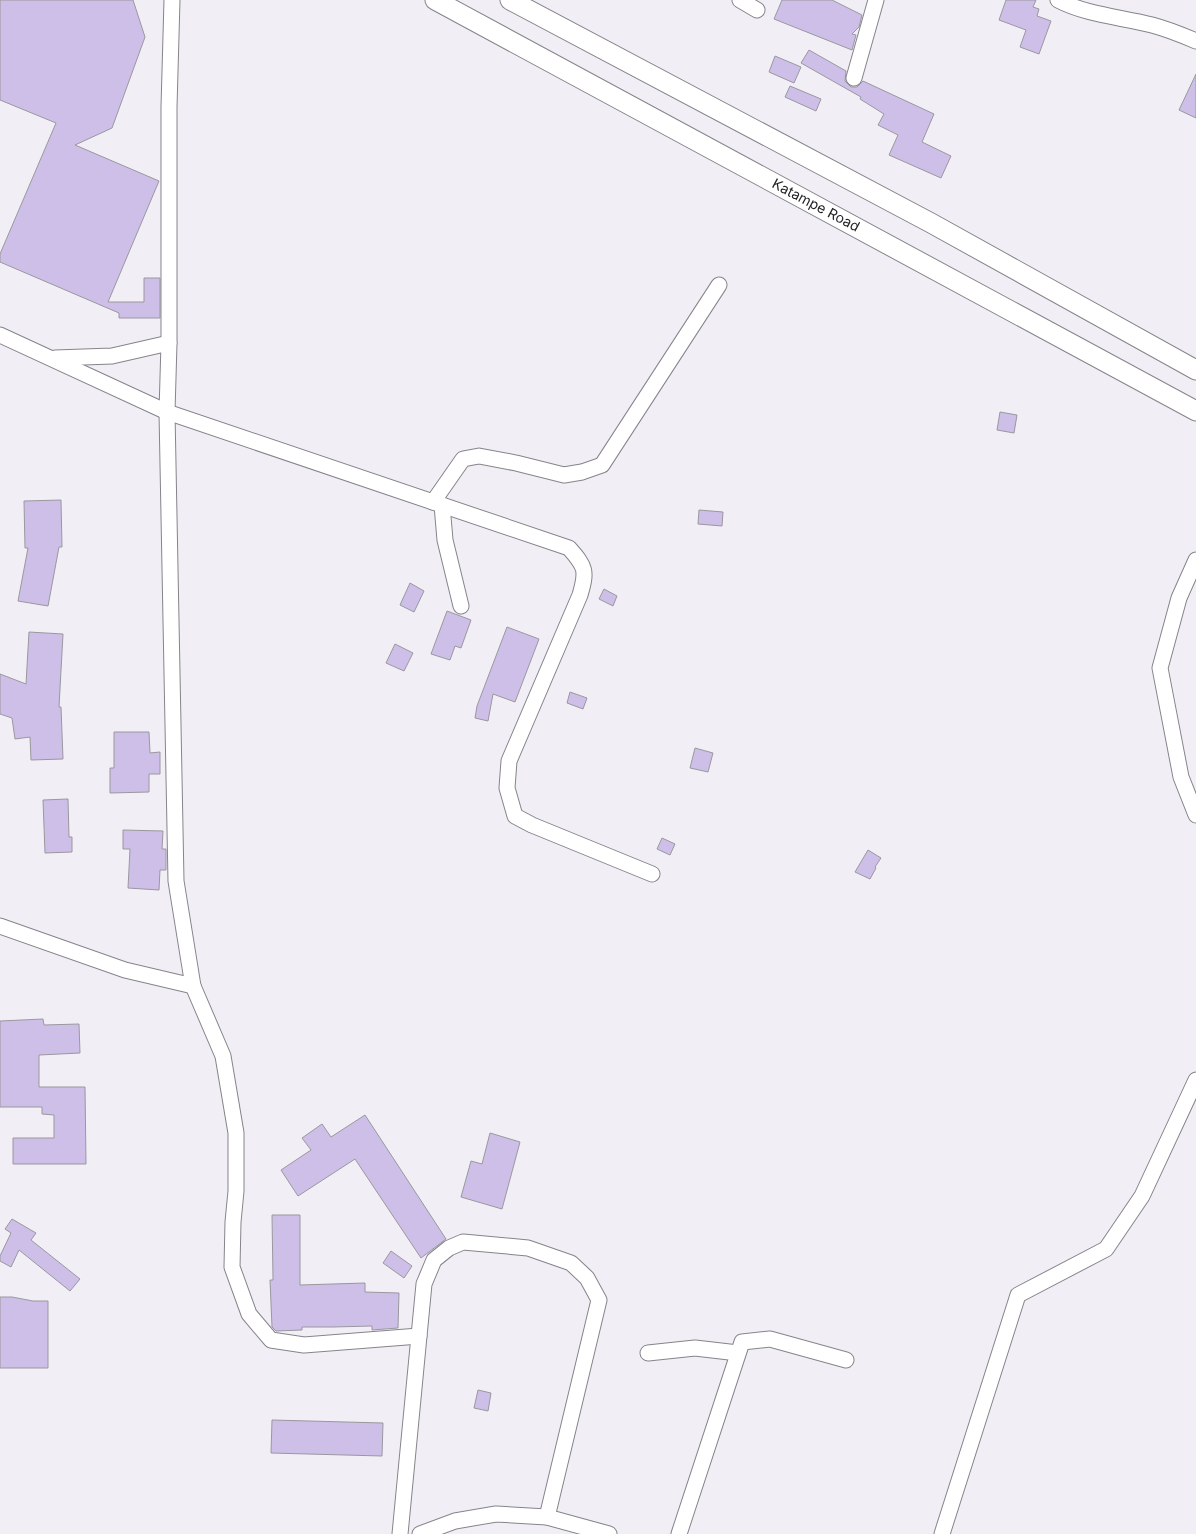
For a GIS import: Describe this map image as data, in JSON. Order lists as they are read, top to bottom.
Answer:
{
  "streets": {
    "main road": ["Katampe Road"]
  }
}
